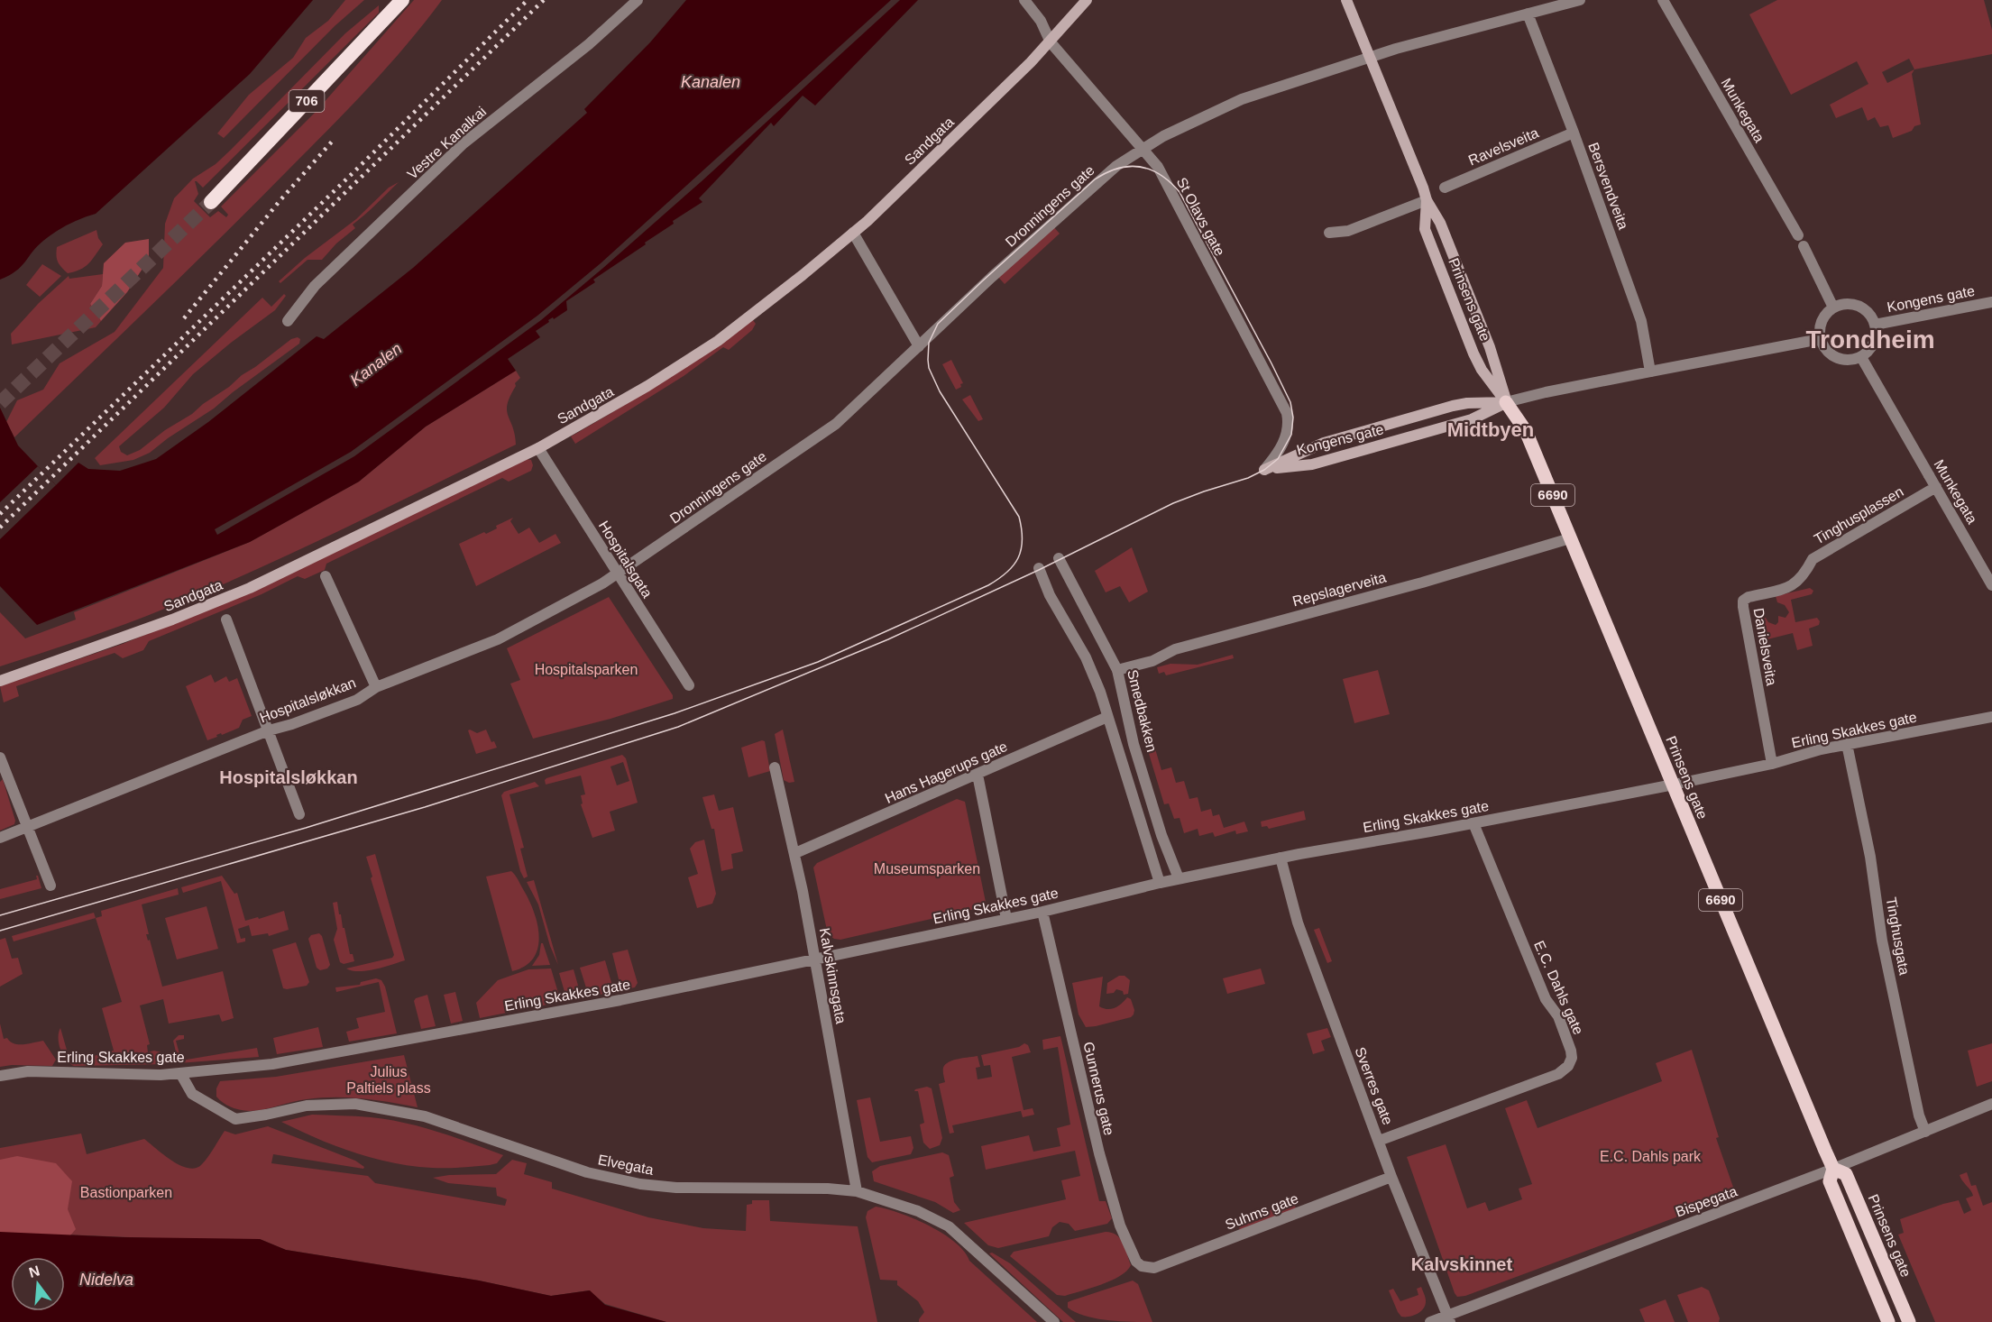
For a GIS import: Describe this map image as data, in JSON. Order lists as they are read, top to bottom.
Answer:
{
  "streets": {
    "highway": ["706"],
    "main road": [
      "Sandgata",
      "Kongens gate",
      "Prinsens gate",
      "6690"
    ],
    "street": [
      "Munkegata",
      "Vestre Kanalkai",
      "Ravelsveita",
      "Bersvendveita",
      "Dronningens gate",
      "St Olavs gate",
      "Tinghusplassen",
      "Hospitalsgata",
      "Repslagerveita",
      "Danielsveita",
      "Hospitalsløkkan",
      "Smedbakken",
      "Erling Skakkes gate",
      "Hans Hagerups gate",
      "Tinghusgata",
      "Kalvskinnsgata",
      "E.C. Dahls gate",
      "Sverres gate",
      "Gunnerus gate",
      "Elvegata",
      "Bispegata",
      "Suhms gate"
    ]
  },
  "crossings": [
    ["Munkegata", "Kongens gate"],
    ["Munkegata", "Tinghusplassen"],
    ["Sandgata", "St Olavs gate"],
    ["Sandgata", "Hospitalsgata"],
    ["Ravelsveita", "Bersvendveita"],
    ["Bersvendveita", "Dronningens gate"],
    ["Bersvendveita", "Kongens gate"],
    ["Dronningens gate", "St Olavs gate"],
    ["Dronningens gate", "Prinsens gate"],
    ["Dronningens gate", "Hospitalsgata"],
    ["Dronningens gate", "Hospitalsløkkan"],
    ["St Olavs gate", "Kongens gate"],
    ["Kongens gate", "Prinsens gate"],
    ["Prinsens gate", "Repslagerveita"],
    ["Prinsens gate", "Erling Skakkes gate"],
    ["Prinsens gate", "Bispegata"],
    ["Tinghusplassen", "Danielsveita"],
    ["Hospitalsgata", "Hospitalsløkkan"],
    ["Repslagerveita", "Smedbakken"],
    ["Danielsveita", "Erling Skakkes gate"],
    ["Smedbakken", "Erling Skakkes gate"],
    ["Erling Skakkes gate", "Tinghusgata"],
    ["Erling Skakkes gate", "Kalvskinnsgata"],
    ["Erling Skakkes gate", "E.C. Dahls gate"],
    ["Erling Skakkes gate", "Sverres gate"],
    ["Erling Skakkes gate", "Gunnerus gate"],
    ["Erling Skakkes gate", "Elvegata"],
    ["Hans Hagerups gate", "Kalvskinnsgata"],
    ["Tinghusgata", "Bispegata"],
    ["Kalvskinnsgata", "Elvegata"],
    ["E.C. Dahls gate", "Sverres gate"],
    ["Sverres gate", "Bispegata"],
    ["Sverres gate", "Suhms gate"],
    ["Gunnerus gate", "Suhms gate"]
  ],
  "districts": [
    "Trondheim",
    "Midtbyen",
    "Hospitalsløkkan",
    "Kalvskinnet"
  ],
  "water": ["Kanalen", "Nidelva"],
  "parks": [
    "Hospitalsparken",
    "Museumsparken",
    "Julius Paltiels plass",
    "E.C. Dahls park",
    "Bastionparken"
  ],
  "north": "top"
}
